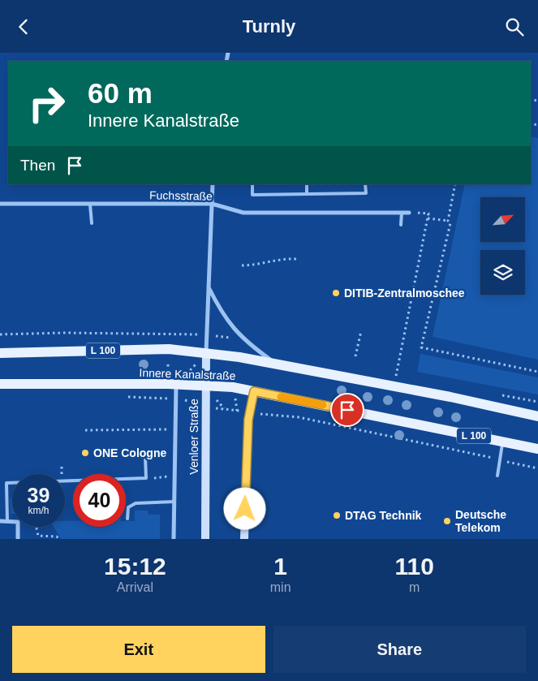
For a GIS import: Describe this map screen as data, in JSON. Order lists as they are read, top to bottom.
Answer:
{
  "streets": {
    "main road": ["L 100", "Innere Kanalstraße"],
    "street": ["Fuchsstraße", "Venloer Straße"]
  },
  "crossings": [
    ["Fuchsstraße", "Venloer Straße"],
    ["Innere Kanalstraße", "Venloer Straße"]
  ],
  "places": [
    "DITIB-Zentralmoschee",
    "ONE Cologne",
    "DTAG Technik",
    "Deutsche Telekom"
  ],
  "north": "top right",
  "page": {
    "header": "Turnly",
    "turn": ["60 m", "Innere Kanalstraße"],
    "then": "Then",
    "speed": "39 km/h",
    "limit": "40",
    "eta": [
      "15:12",
      "Arrival",
      "1",
      "min",
      "110",
      "m"
    ],
    "buttons": ["Exit", "Share"]
  }
}
